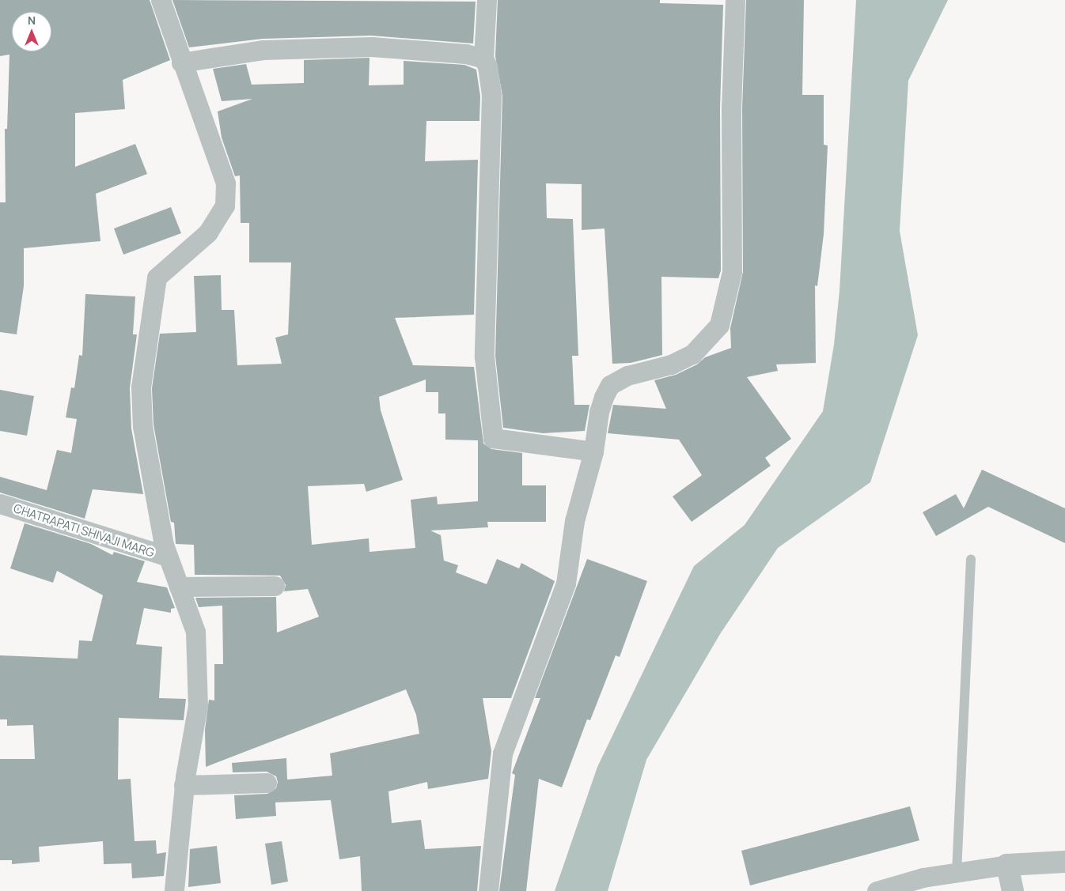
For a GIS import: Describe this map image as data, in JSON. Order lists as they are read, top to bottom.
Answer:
{
  "streets": {
    "street": ["CHATRAPATI SHIVAJI MARG"]
  },
  "north": "top"
}
